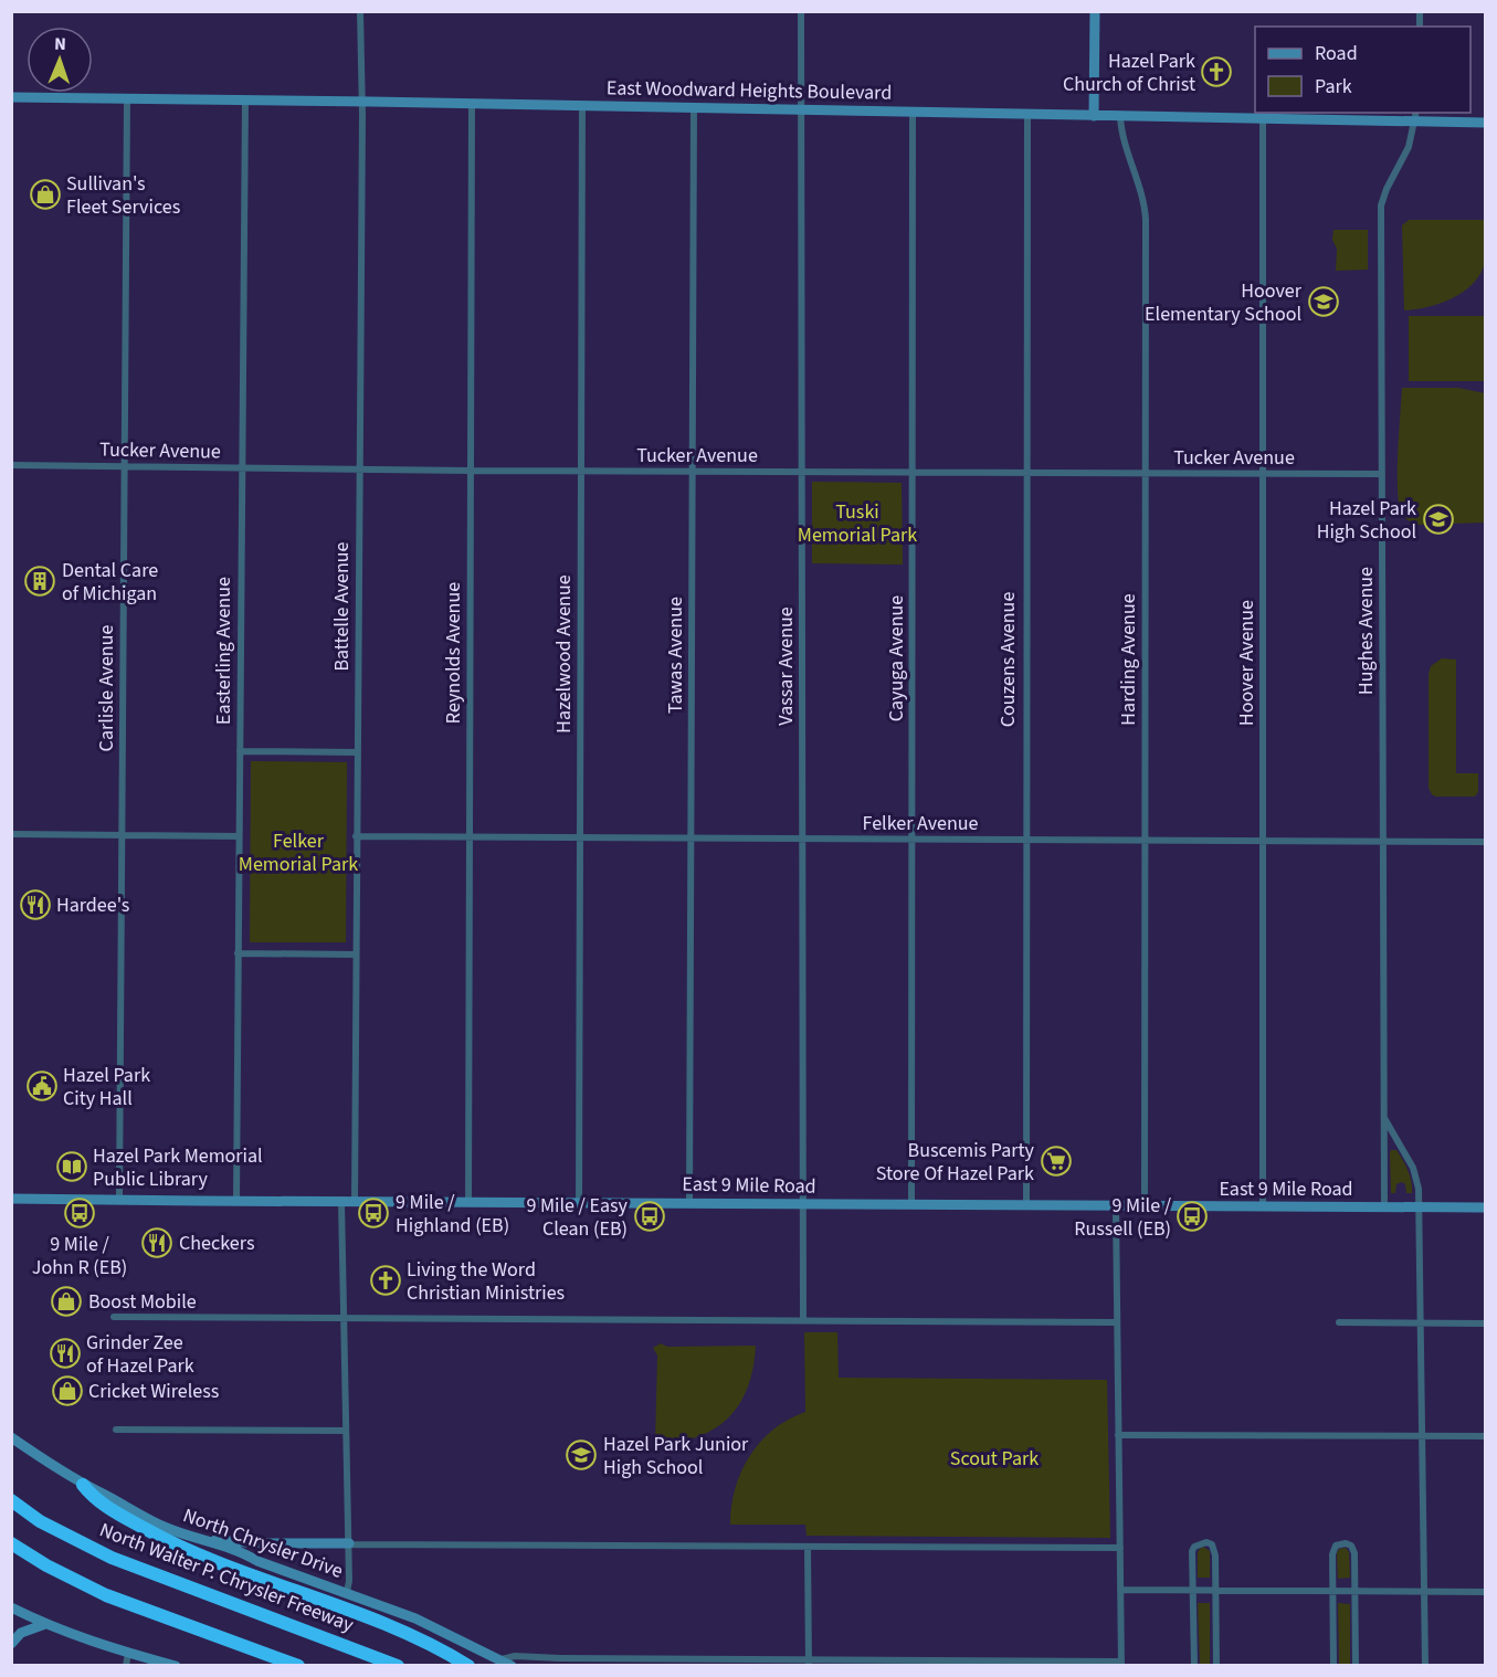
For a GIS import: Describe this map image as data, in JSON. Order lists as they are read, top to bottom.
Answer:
{
  "streets": {
    "highway": ["North Walter P. Chrysler Freeway"],
    "main road": ["East Woodward Heights Boulevard", "East 9 Mile Road", "North Chrysler Drive"],
    "street": [
      "Tucker Avenue",
      "Battelle Avenue",
      "Hughes Avenue",
      "Easterling Avenue",
      "Reynolds Avenue",
      "Hazelwood Avenue",
      "Tawas Avenue",
      "Cayuga Avenue",
      "Couzens Avenue",
      "Harding Avenue",
      "Hoover Avenue",
      "Vassar Avenue",
      "Carlisle Avenue",
      "Felker Avenue"
    ]
  },
  "crossings": [
    ["East Woodward Heights Boulevard", "Battelle Avenue"],
    ["East Woodward Heights Boulevard", "Hughes Avenue"],
    ["East Woodward Heights Boulevard", "Easterling Avenue"],
    ["East Woodward Heights Boulevard", "Reynolds Avenue"],
    ["East Woodward Heights Boulevard", "Hazelwood Avenue"],
    ["East Woodward Heights Boulevard", "Tawas Avenue"],
    ["East Woodward Heights Boulevard", "Cayuga Avenue"],
    ["East Woodward Heights Boulevard", "Couzens Avenue"],
    ["East Woodward Heights Boulevard", "Harding Avenue"],
    ["East Woodward Heights Boulevard", "Hoover Avenue"],
    ["East Woodward Heights Boulevard", "Vassar Avenue"],
    ["East Woodward Heights Boulevard", "Carlisle Avenue"],
    ["Tucker Avenue", "Battelle Avenue"],
    ["Tucker Avenue", "Hughes Avenue"],
    ["Tucker Avenue", "Easterling Avenue"],
    ["Tucker Avenue", "Reynolds Avenue"],
    ["Tucker Avenue", "Hazelwood Avenue"],
    ["Tucker Avenue", "Tawas Avenue"],
    ["Tucker Avenue", "Cayuga Avenue"],
    ["Tucker Avenue", "Couzens Avenue"],
    ["Tucker Avenue", "Harding Avenue"],
    ["Tucker Avenue", "Hoover Avenue"],
    ["Tucker Avenue", "Vassar Avenue"],
    ["Tucker Avenue", "Carlisle Avenue"],
    ["Battelle Avenue", "Felker Avenue"],
    ["Battelle Avenue", "East 9 Mile Road"],
    ["Hughes Avenue", "Felker Avenue"],
    ["Hughes Avenue", "East 9 Mile Road"],
    ["Easterling Avenue", "East 9 Mile Road"],
    ["Reynolds Avenue", "Felker Avenue"],
    ["Reynolds Avenue", "East 9 Mile Road"],
    ["Hazelwood Avenue", "Felker Avenue"],
    ["Hazelwood Avenue", "East 9 Mile Road"],
    ["Tawas Avenue", "Felker Avenue"],
    ["Tawas Avenue", "East 9 Mile Road"],
    ["Cayuga Avenue", "Felker Avenue"],
    ["Cayuga Avenue", "East 9 Mile Road"],
    ["Couzens Avenue", "Felker Avenue"],
    ["Couzens Avenue", "East 9 Mile Road"],
    ["Harding Avenue", "Felker Avenue"],
    ["Harding Avenue", "East 9 Mile Road"],
    ["Hoover Avenue", "Felker Avenue"],
    ["Hoover Avenue", "East 9 Mile Road"],
    ["Vassar Avenue", "Felker Avenue"],
    ["Vassar Avenue", "East 9 Mile Road"],
    ["Carlisle Avenue", "East 9 Mile Road"]
  ],
  "parks": ["Tuski Memorial Park", "Felker Memorial Park", "Scout Park"],
  "places": {
    "church": ["Hazel Park Church of Christ", "Living the Word Christian Ministries"],
    "shop": ["Sullivan's Fleet Services", "Boost Mobile", "Cricket Wireless"],
    "school or university": ["Hoover Elementary School", "Hazel Park High School", "Hazel Park Junior High School"],
    "building": ["Dental Care of Michigan"],
    "restaurant": ["Hardee's", "Checkers", "Grinder Zee of Hazel Park"],
    "public building": ["Hazel Park City Hall"],
    "supermarket": ["Buscemis Party Store Of Hazel Park"],
    "library": ["Hazel Park Memorial Public Library"],
    "bus stop": [
      "9 Mile / John R (EB)",
      "9 Mile / Highland (EB)",
      "9 Mile / Easy Clean (EB)",
      "9 Mile / Russell (EB)"
    ]
  },
  "legend": ["Road", "Park"],
  "north": "top"
}
